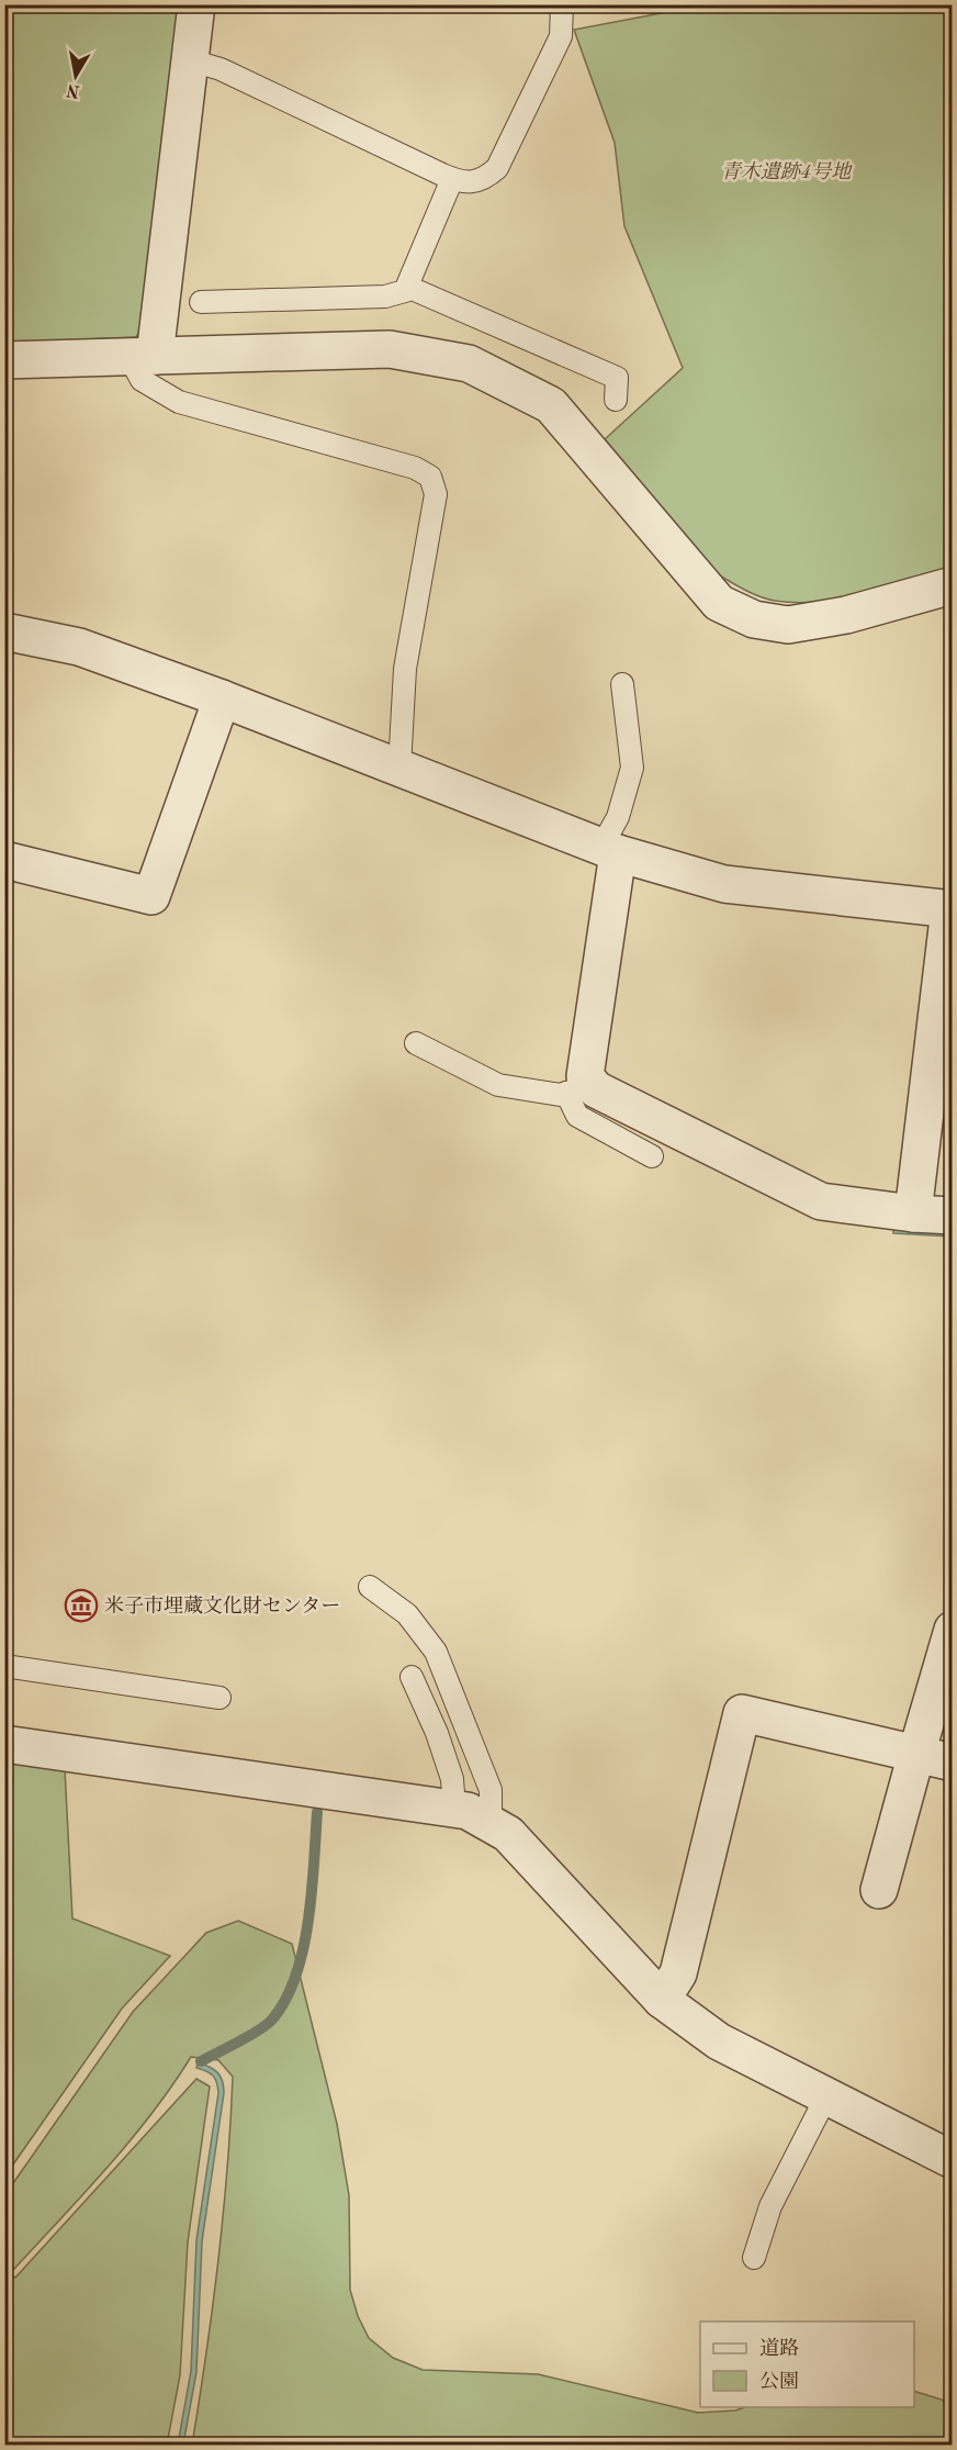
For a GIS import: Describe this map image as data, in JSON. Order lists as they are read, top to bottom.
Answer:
{
  "parks": ["青木遺跡4号地"],
  "places": {
    "museum": ["米子市埋蔵文化財センター"]
  },
  "legend": ["道路", "公園"],
  "north": "bottom"
}
